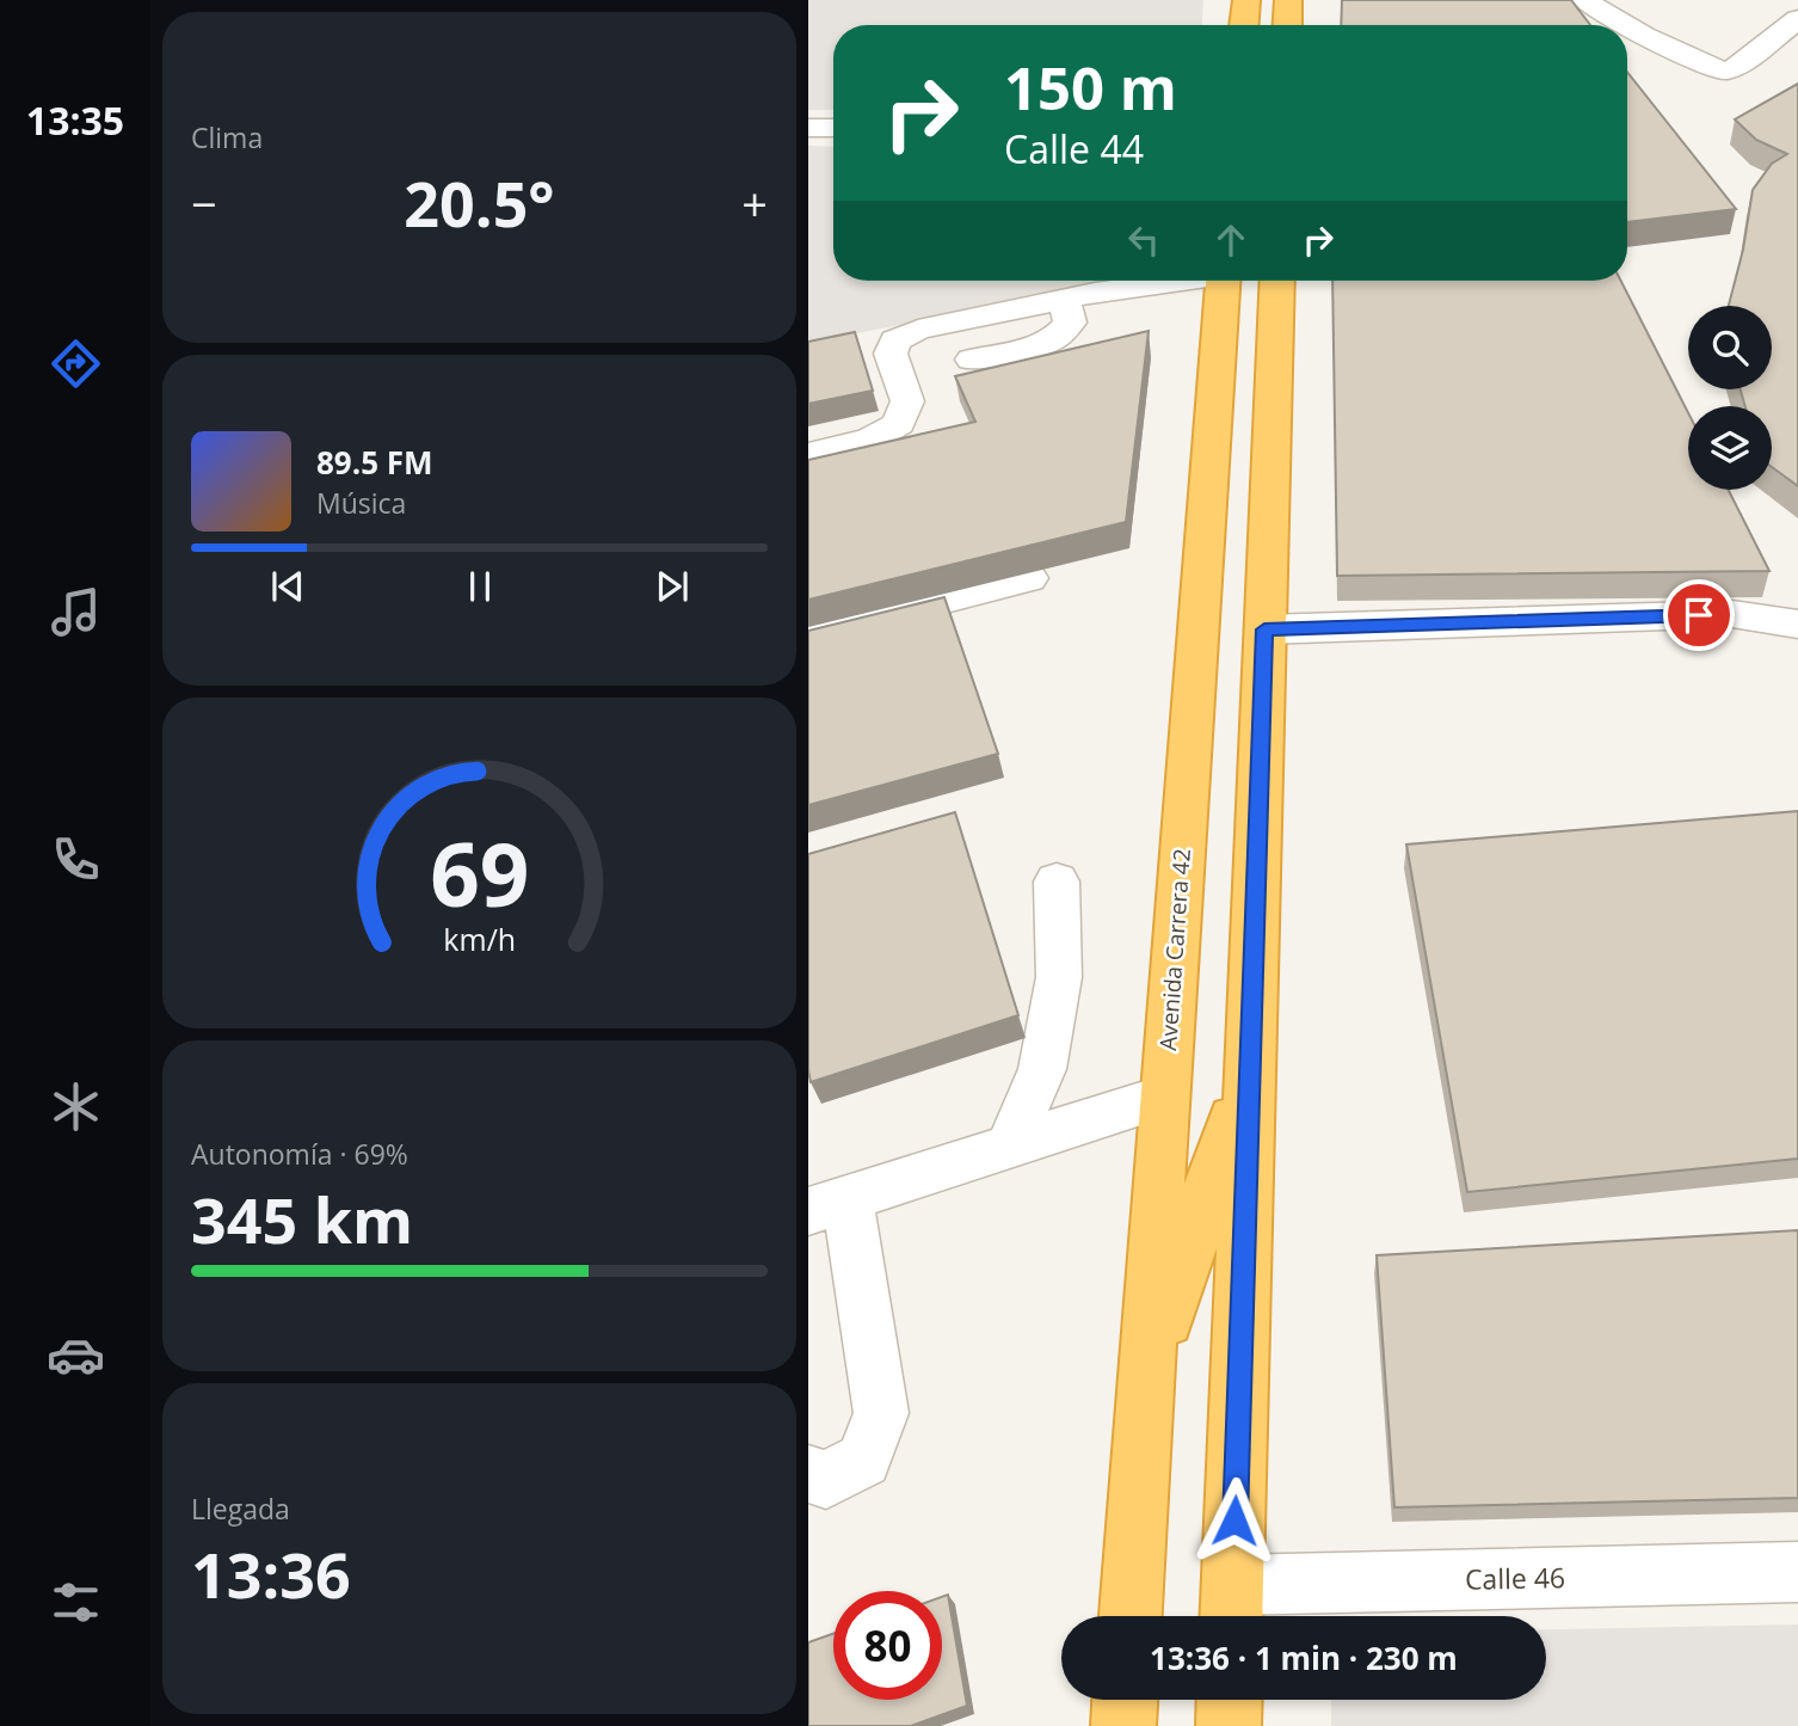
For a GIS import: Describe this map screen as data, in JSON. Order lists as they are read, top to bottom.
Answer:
{
  "streets": {
    "highway": ["Avenida Carrera 42"],
    "street": ["Calle 46"]
  },
  "page": {
    "tabs": "13:35",
    "tile": [
      "Clima",
      ["Autonomía · 69%", "345 km"],
      ["Llegada", "13:36"]
    ],
    "turn": ["150 m", "Calle 44"],
    "heat": ["−", "20.5°", "+"],
    "song": ["89.5 FM", "Música"],
    "limit": "80",
    "trip": "13:36 · 1 min · 230 m",
    "gauge": ["69", "km/h"]
  }
}
